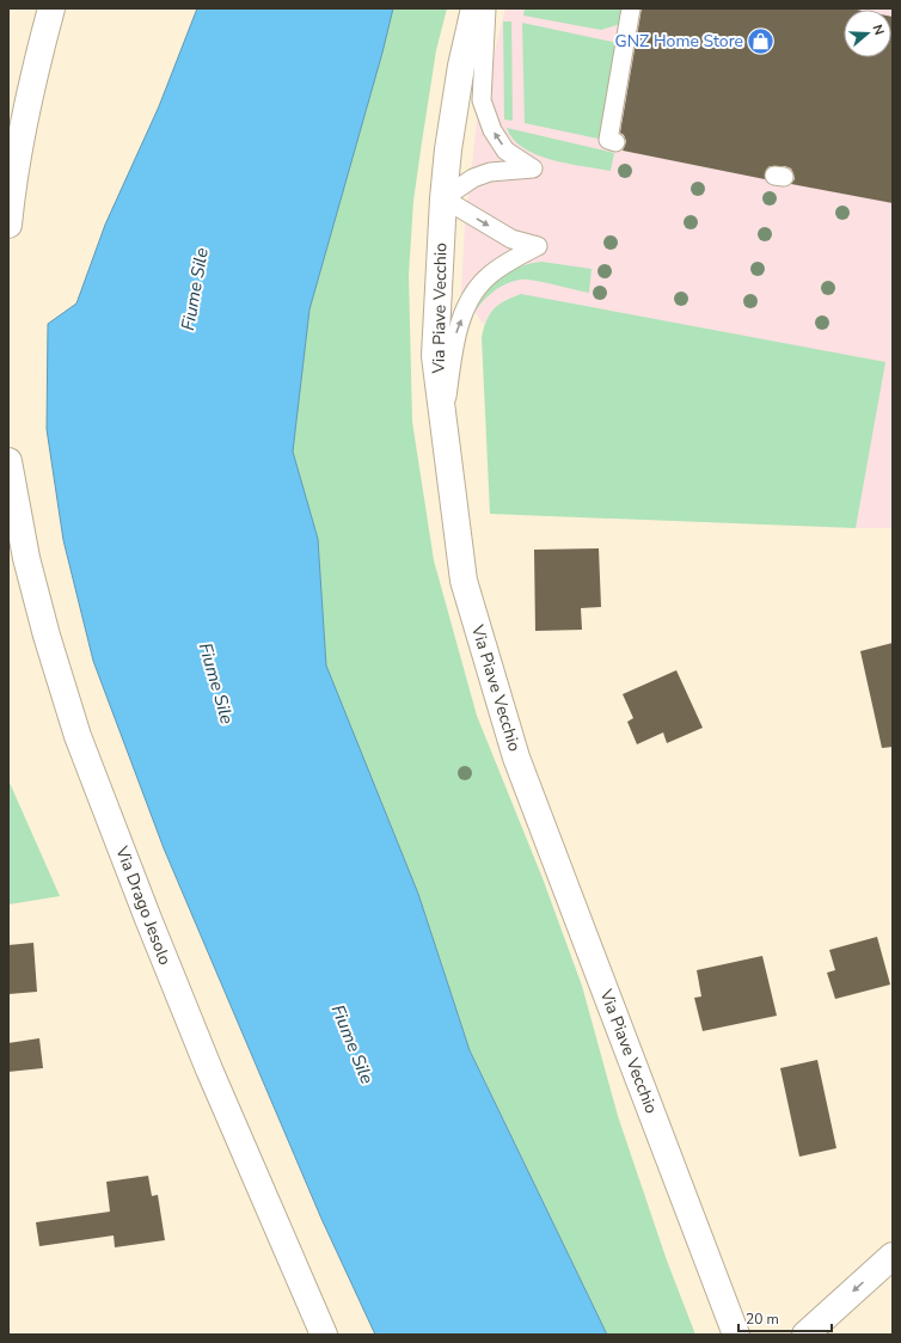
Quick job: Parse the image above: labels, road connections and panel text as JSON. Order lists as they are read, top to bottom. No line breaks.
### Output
{"streets":{"street":["Via Piave Vecchio","Via Drago Jesolo"]},"water":["Fiume Sile"],"places":{"shop":["GNZ Home Store"]},"scale_bar":"20 m","north":"right"}
